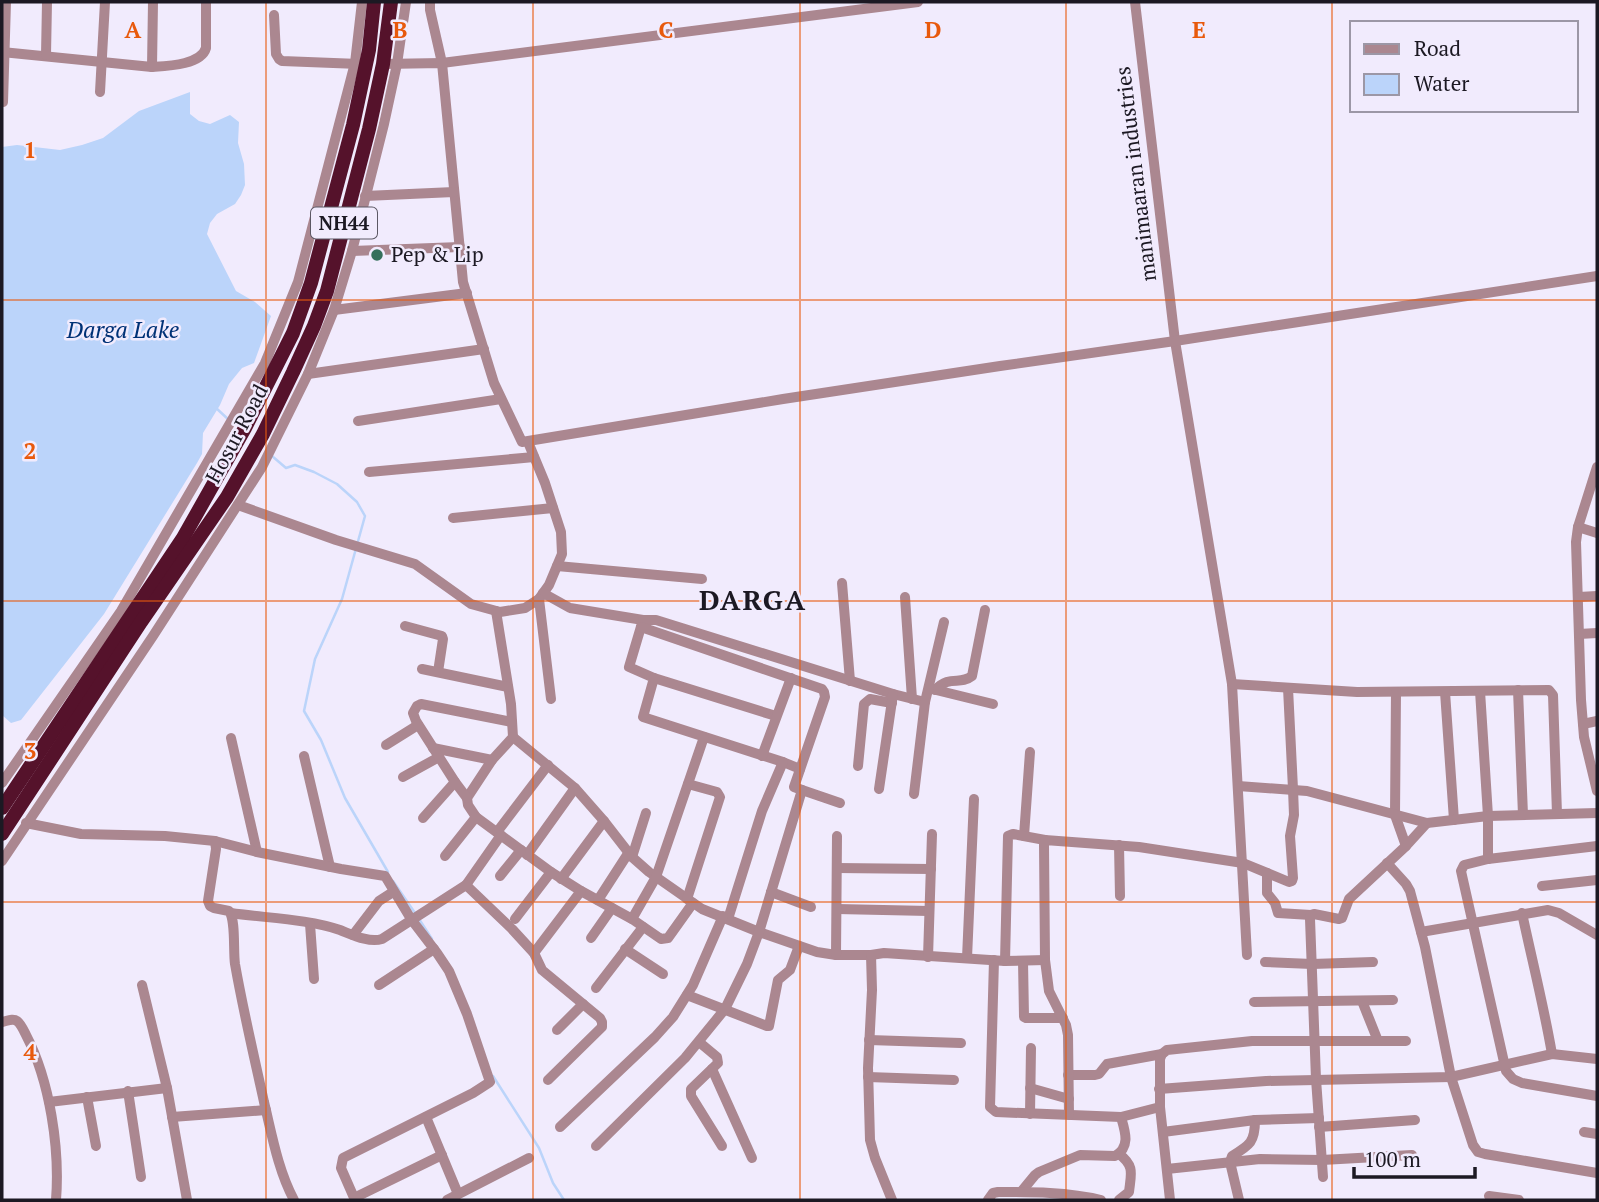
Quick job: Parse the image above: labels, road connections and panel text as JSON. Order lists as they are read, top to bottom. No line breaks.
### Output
{"streets":{"highway":["NH44","Hosur Road"],"street":["manimaaran industries"]},"districts":["DARGA"],"water":["Darga Lake"],"places":["Pep & Lip"],"legend":["Road","Water"],"scale_bar":"100 m","grid":{"columns":["A","B","C","D","E"],"rows":["1","2","3","4"]}}
